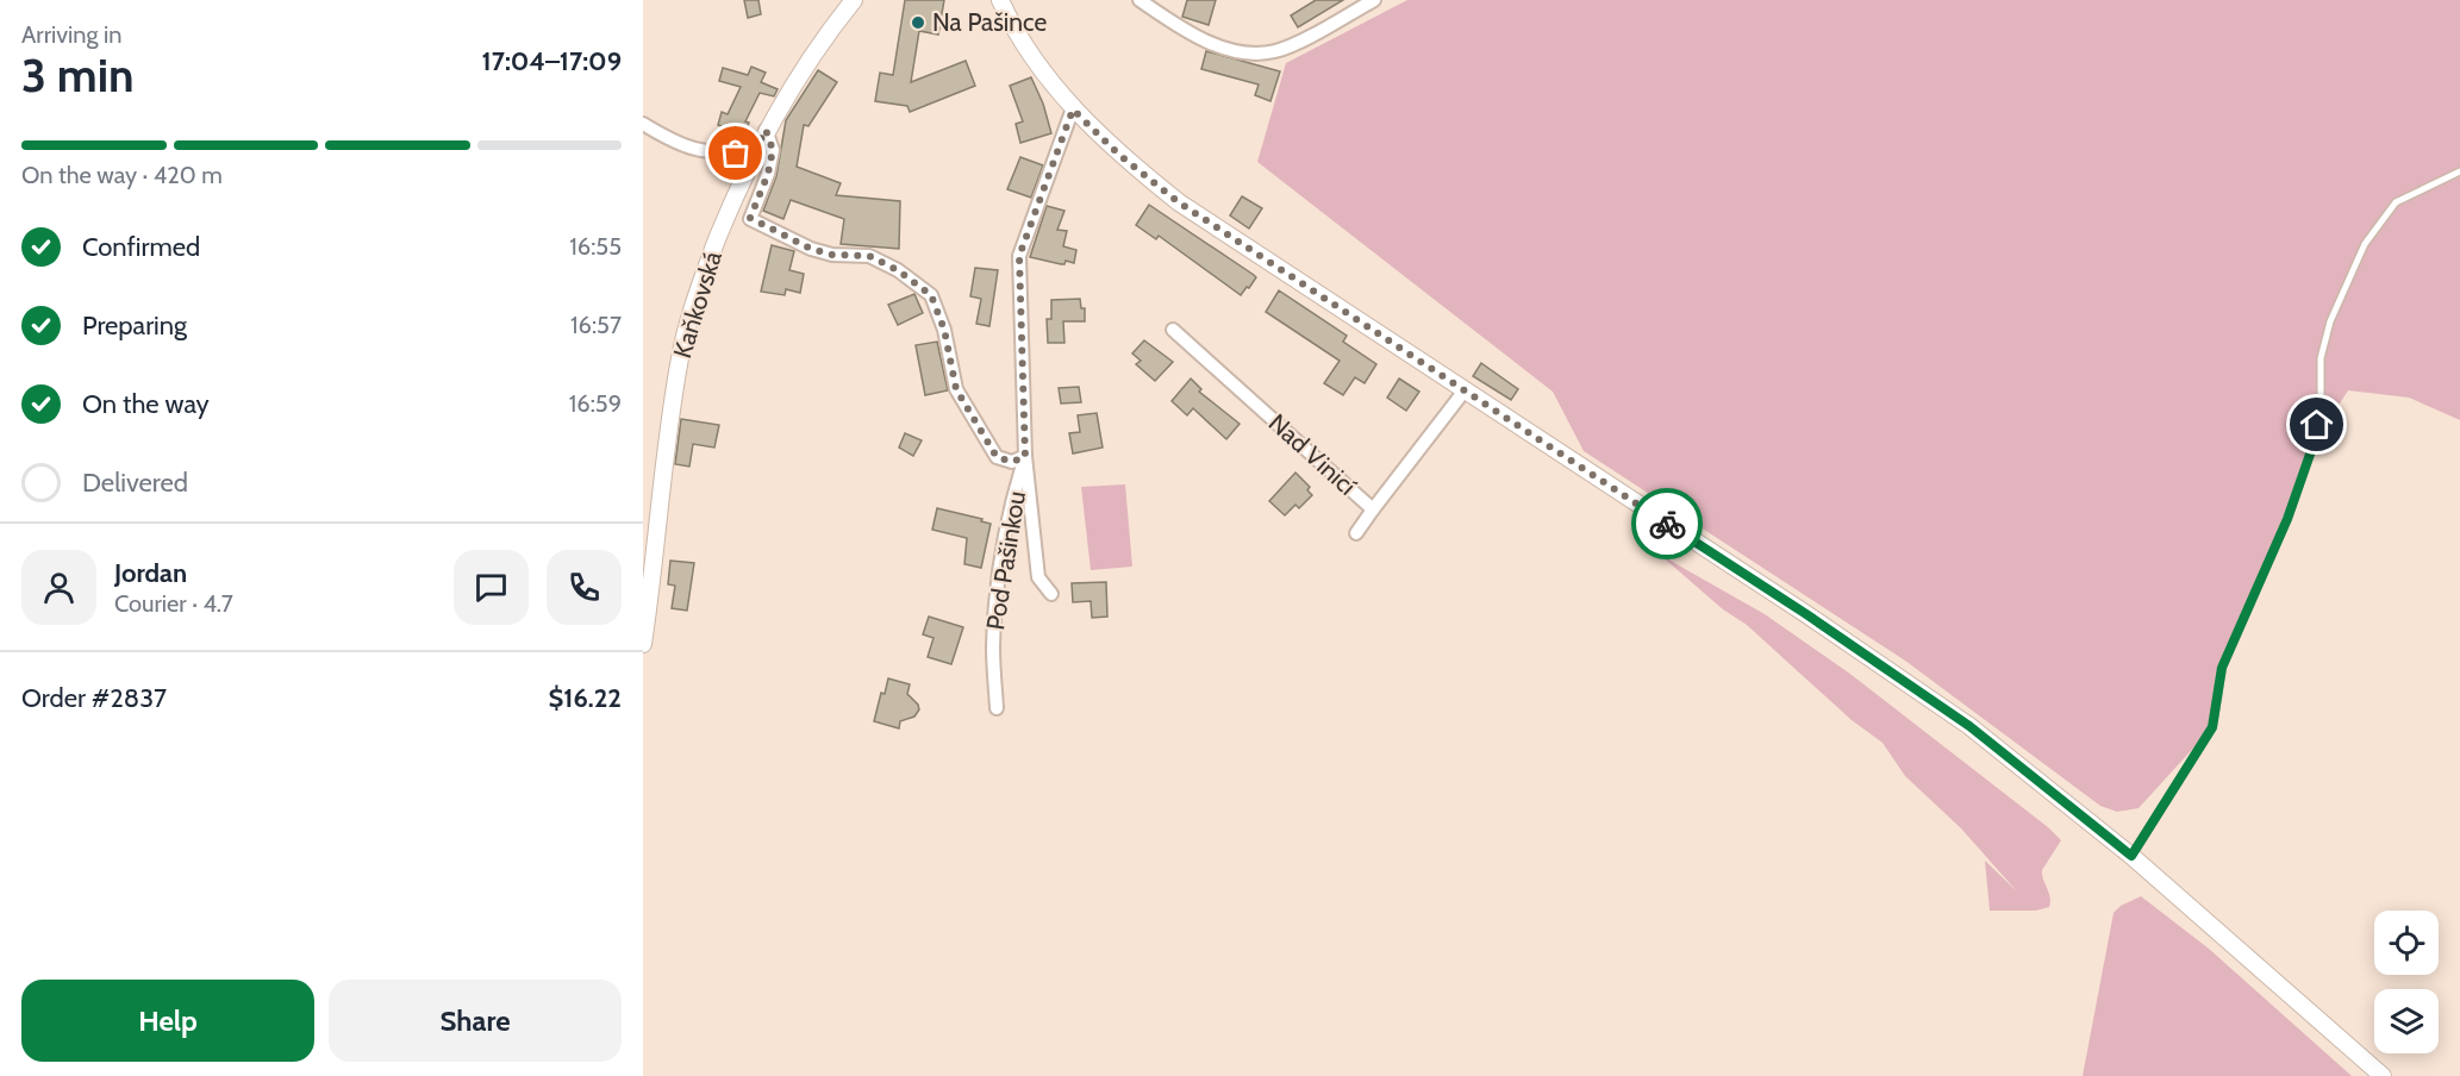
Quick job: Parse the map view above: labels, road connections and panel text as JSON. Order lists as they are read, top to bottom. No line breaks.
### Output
{"streets":{"street":["Kaňkovská","Nad Vinicí","Pod Pašinkou"]},"crossings":[["Kaňkovská","Pod Pašinkou"]],"places":["Na Pašince"],"page":{"heading":["3 min","Arriving in","17:04–17:09"],"panel":["Jordan","Courier · 4.7","Order #2837","$16.22"],"bar":"On the way · 420 m","list":[["Confirmed","16:55"],["Preparing","16:57"],["On the way","16:59"],"Delivered"],"buttons":["Help","Share"]}}
